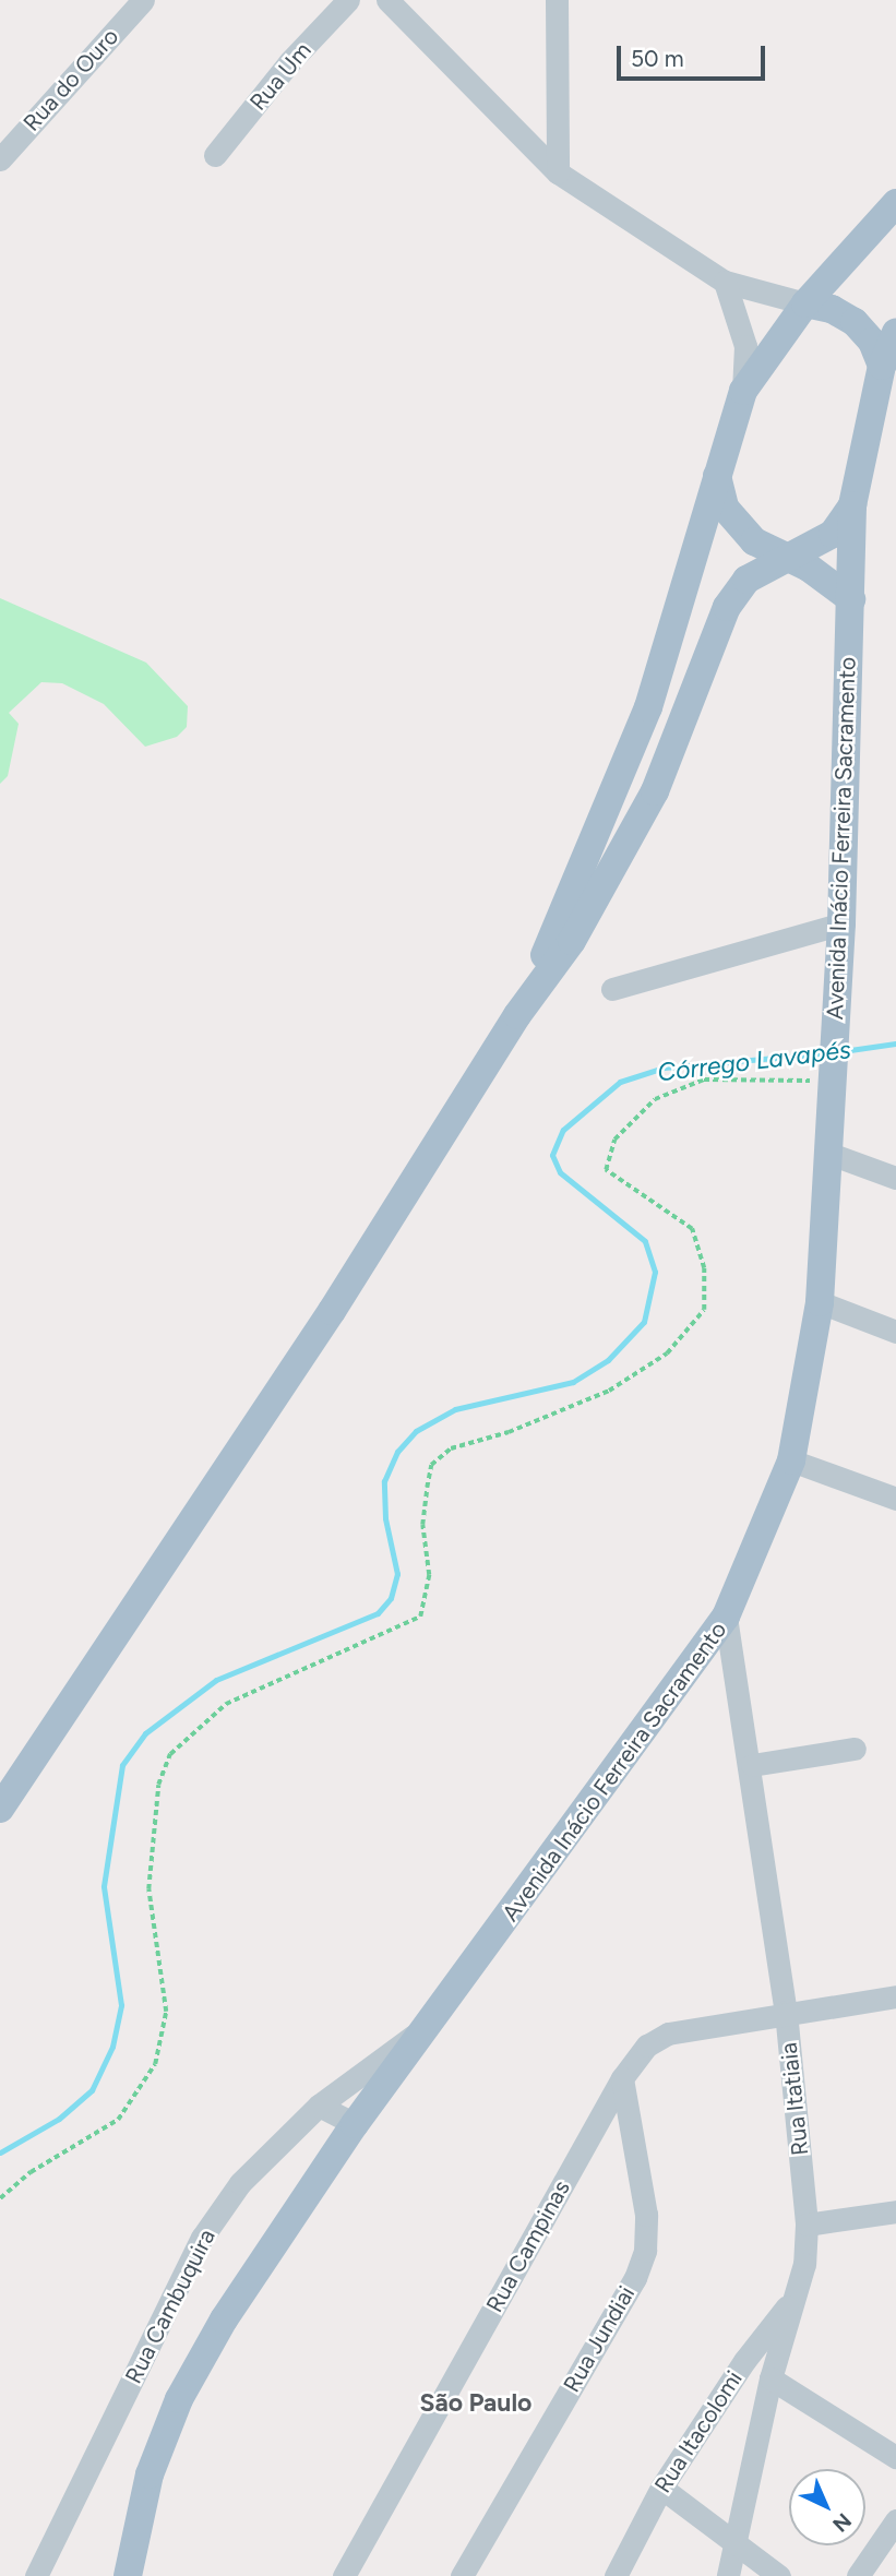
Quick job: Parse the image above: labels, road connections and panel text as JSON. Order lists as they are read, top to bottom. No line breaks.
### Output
{"streets":{"main road":["Avenida Inácio Ferreira Sacramento"],"street":["Rua Um","Rua do Ouro","Rua Itatiaia","Rua Campinas","Rua Cambuquira","Rua Jundiai","Rua Itacolomi"]},"crossings":[["Avenida Inácio Ferreira Sacramento","Rua Itatiaia"],["Avenida Inácio Ferreira Sacramento","Rua Cambuquira"],["Rua Itatiaia","Rua Campinas"],["Rua Itatiaia","Rua Itacolomi"],["Rua Campinas","Rua Jundiai"]],"districts":["São Paulo"],"water":["Córrego Lavapés"],"scale_bar":"50 m","north":"bottom right"}
